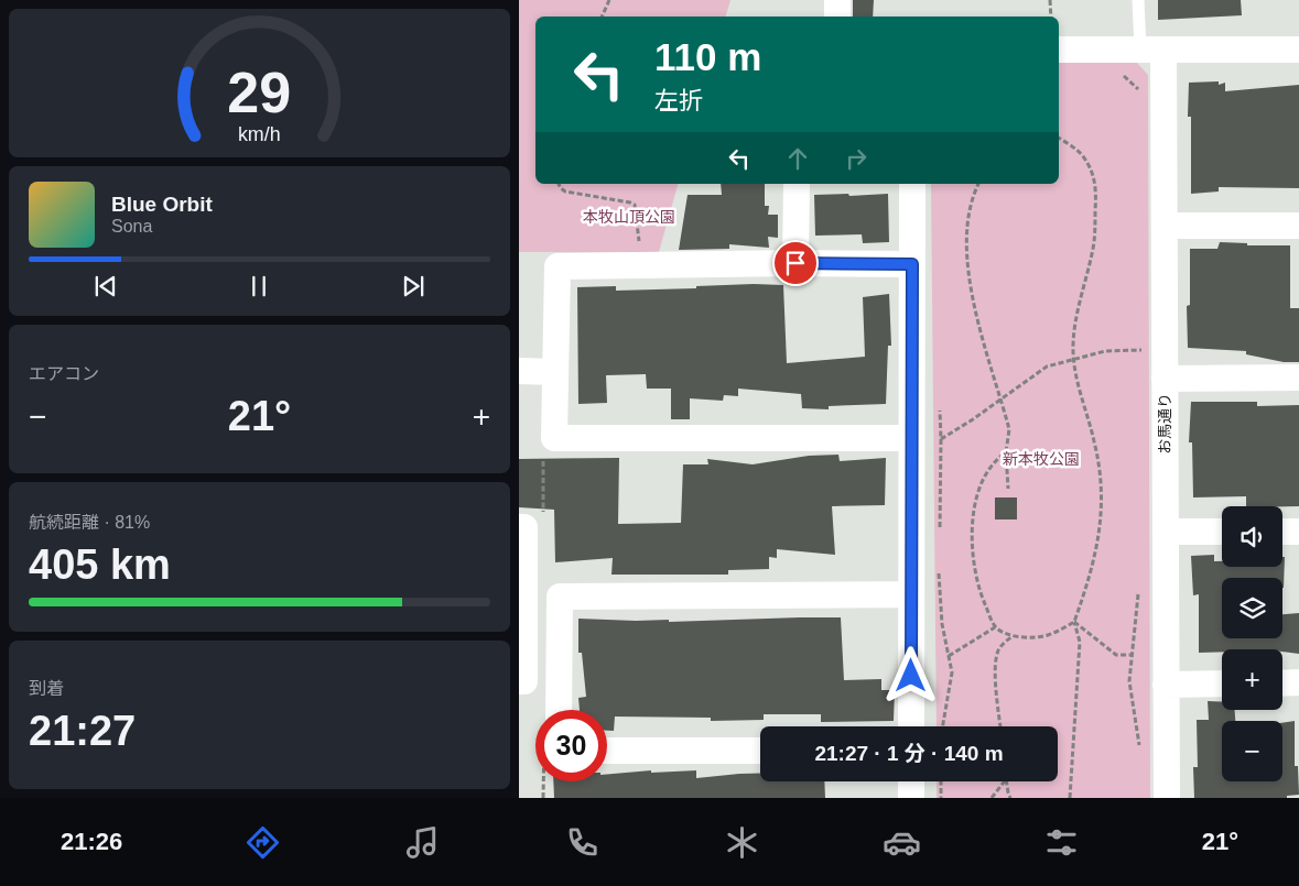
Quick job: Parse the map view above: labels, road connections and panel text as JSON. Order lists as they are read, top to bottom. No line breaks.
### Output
{"streets":{"street":["お馬通り"]},"parks":["本牧山頂公園","新本牧公園"],"page":{"turn":["110 m","左折"],"song":["Blue Orbit","Sona"],"tile":["エアコン",["航続距離 · 81%","405 km"],["到着","21:27"]],"heat":["−","21°","+"],"map_buttons":["+","−"],"limit":"30","trip":"21:27 · 1 分 · 140 m","tabs":["21:26","21°"],"gauge":["29","km/h"]}}
